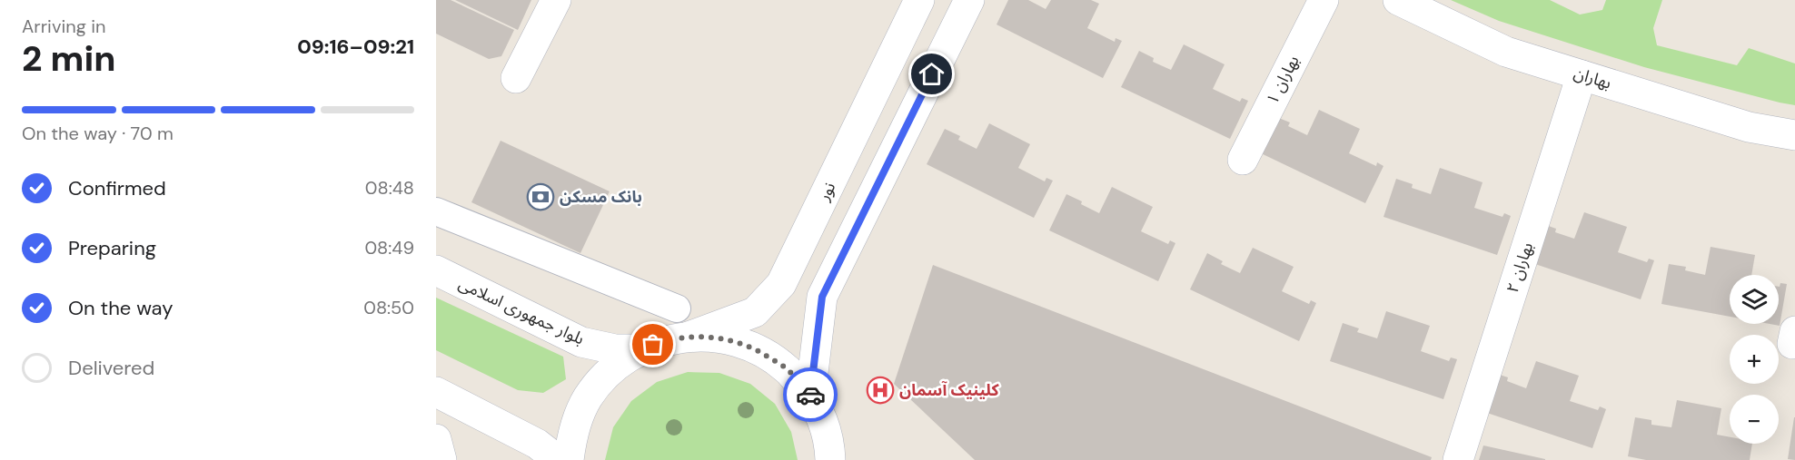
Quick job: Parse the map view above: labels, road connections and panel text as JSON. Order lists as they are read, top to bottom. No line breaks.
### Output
{"streets":{"street":["بهاران","بهاران ۱","نور","بهاران ۲","بلوار جمهوری اسلامی"]},"crossings":[["بهاران","بهاران ۲"]],"places":{"bank":["بانک مسکن"],"hospital":["کلینیک آسمان"]},"page":{"heading":["2 min","Arriving in","09:16–09:21"],"bar":"On the way · 70 m","list":[["Confirmed","08:48"],["Preparing","08:49"],["On the way","08:50"],"Delivered"],"map_buttons":["+","−"]}}
